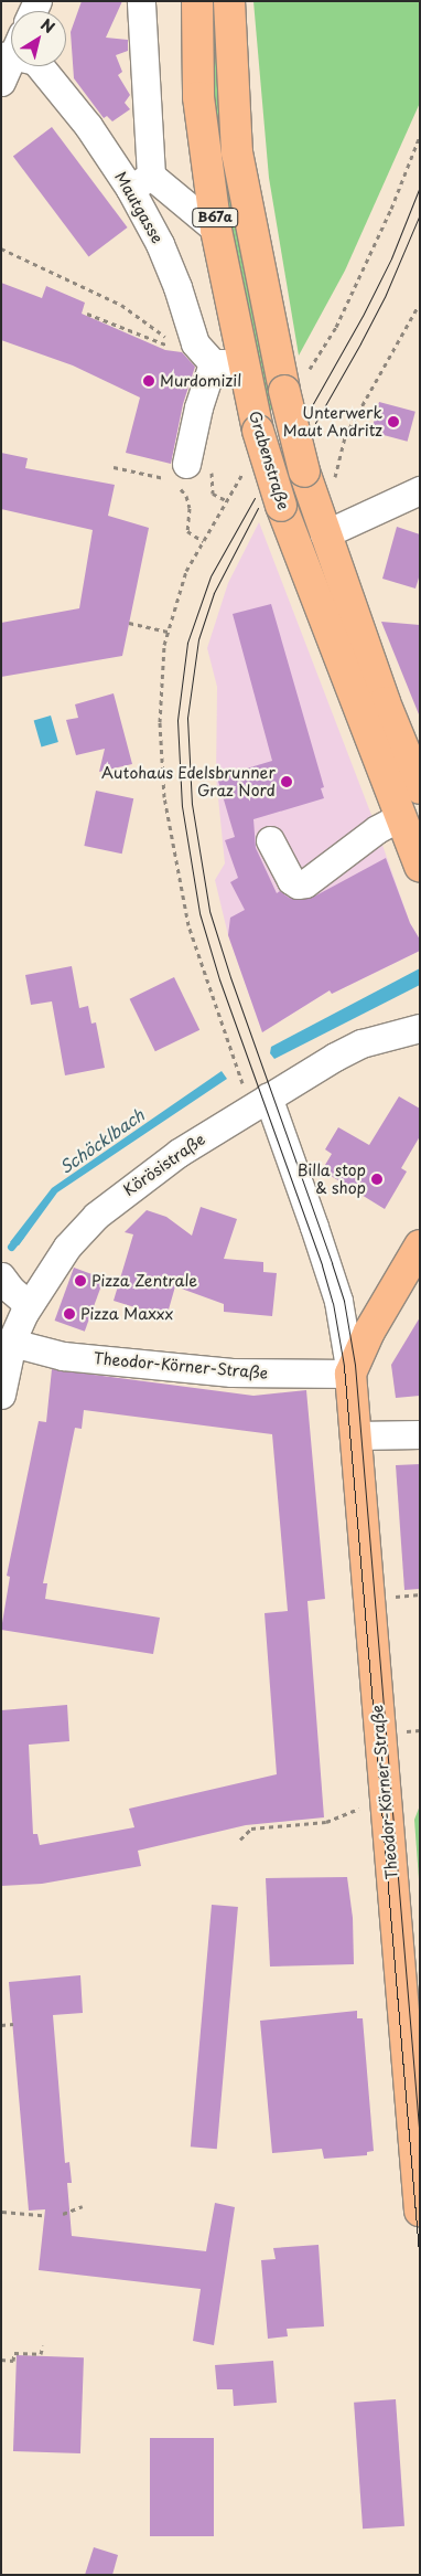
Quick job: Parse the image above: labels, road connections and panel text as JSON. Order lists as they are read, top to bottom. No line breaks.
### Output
{"streets":{"main road":["B67a","Grabenstraße","Theodor-Körner-Straße"],"street":["Mautgasse","Körösistraße"]},"crossings":[["Körösistraße","Theodor-Körner-Straße"]],"water":["Schöcklbach"],"places":["Murdomizil","Unterwerk Maut Andritz","Autohaus Edelsbrunner Graz Nord","Billa stop & shop","Pizza Zentrale","Pizza Maxxx"],"north":"top right"}
